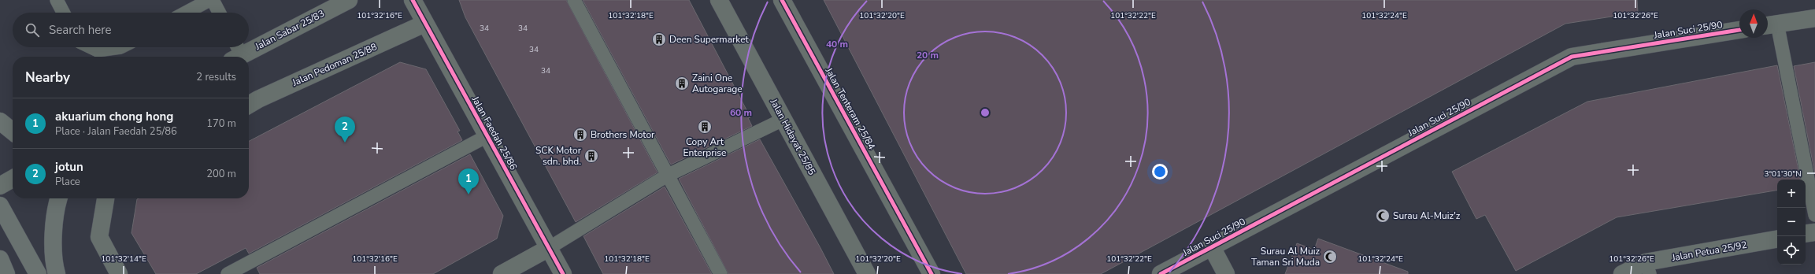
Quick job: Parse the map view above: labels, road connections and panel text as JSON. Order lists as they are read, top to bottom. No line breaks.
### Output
{"streets":{"street":["Jalan Sabar 25/83","Jalan Suci 25/90","Jalan Pedoman 25/88","Jalan Tenteram 25/84","Jalan Faedah 25/86","Jalan Hidayat 25/85","Jalan Petua 25/92"]},"crossings":[["Jalan Pedoman 25/88","Jalan Faedah 25/86"]],"places":{"building":["Deen Supermarket","Zaini One Autogarage","Copy Art Enterprise","Brothers Motor","SCK Motor sdn. bhd."],"mosque":["Surau Al-Muiz'z","Surau Al Muiz Taman Sri Muda"]},"house_numbers":["34","34","34","34"],"north":"top","page":{"search":"Search here","heading":["Nearby","2 results"],"list":[{"mark":"1","name":"akuarium chong hong","note":"Place · Jalan Faedah 25/86","value":"170 m"},{"mark":"2","name":"jotun","note":"Place","value":"200 m"}],"pins":["2","1"],"map_buttons":["+","−"]},"coordinates":["101°32'16\"E","101°32'18\"E","101°32'20\"E","101°32'22\"E","101°32'24\"E","101°32'26\"E","3°01'30\"N","101°32'14\"E"],"rings":["40 m","20 m","60 m"]}
